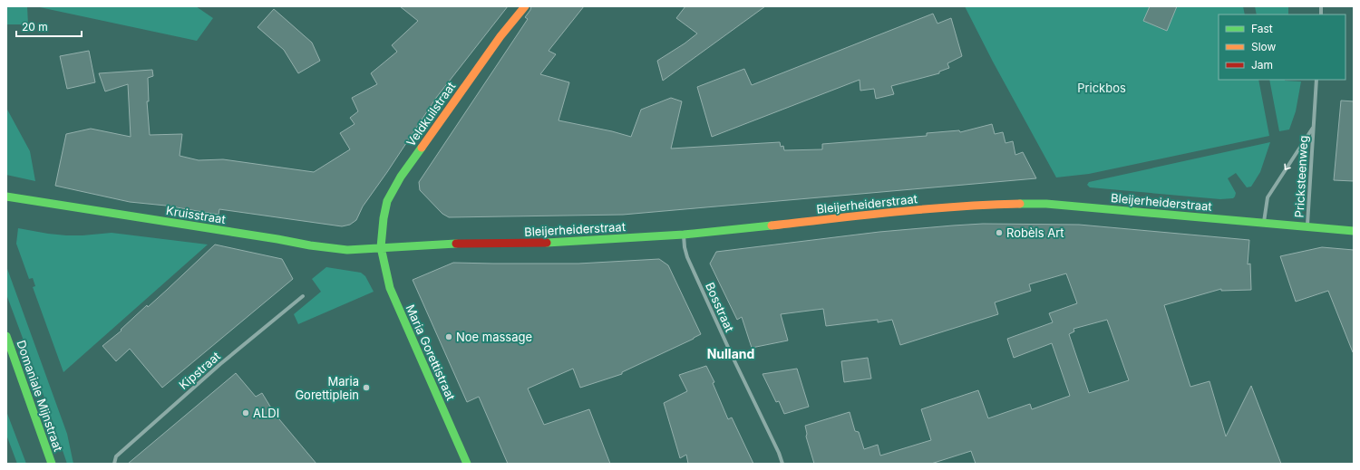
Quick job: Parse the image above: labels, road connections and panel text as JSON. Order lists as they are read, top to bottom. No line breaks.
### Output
{"streets":{"street":["Veldkuilstraat","Pricksteenweg","Bleijerheiderstraat","Kruisstraat","Bosstraat","Maria Gorettistraat","Kipstraat","Domaniale Mijnstraat"]},"crossings":[["Veldkuilstraat","Bleijerheiderstraat"],["Veldkuilstraat","Kruisstraat"],["Veldkuilstraat","Maria Gorettistraat"],["Pricksteenweg","Bleijerheiderstraat"],["Bleijerheiderstraat","Kruisstraat"],["Bleijerheiderstraat","Bosstraat"],["Bleijerheiderstraat","Maria Gorettistraat"],["Kruisstraat","Maria Gorettistraat"]],"districts":["Nulland"],"parks":["Prickbos"],"places":["Robèls Art","Noe massage","Maria Gorettiplein","ALDI"],"legend":["Fast","Slow","Jam"],"scale_bar":"20 m"}
